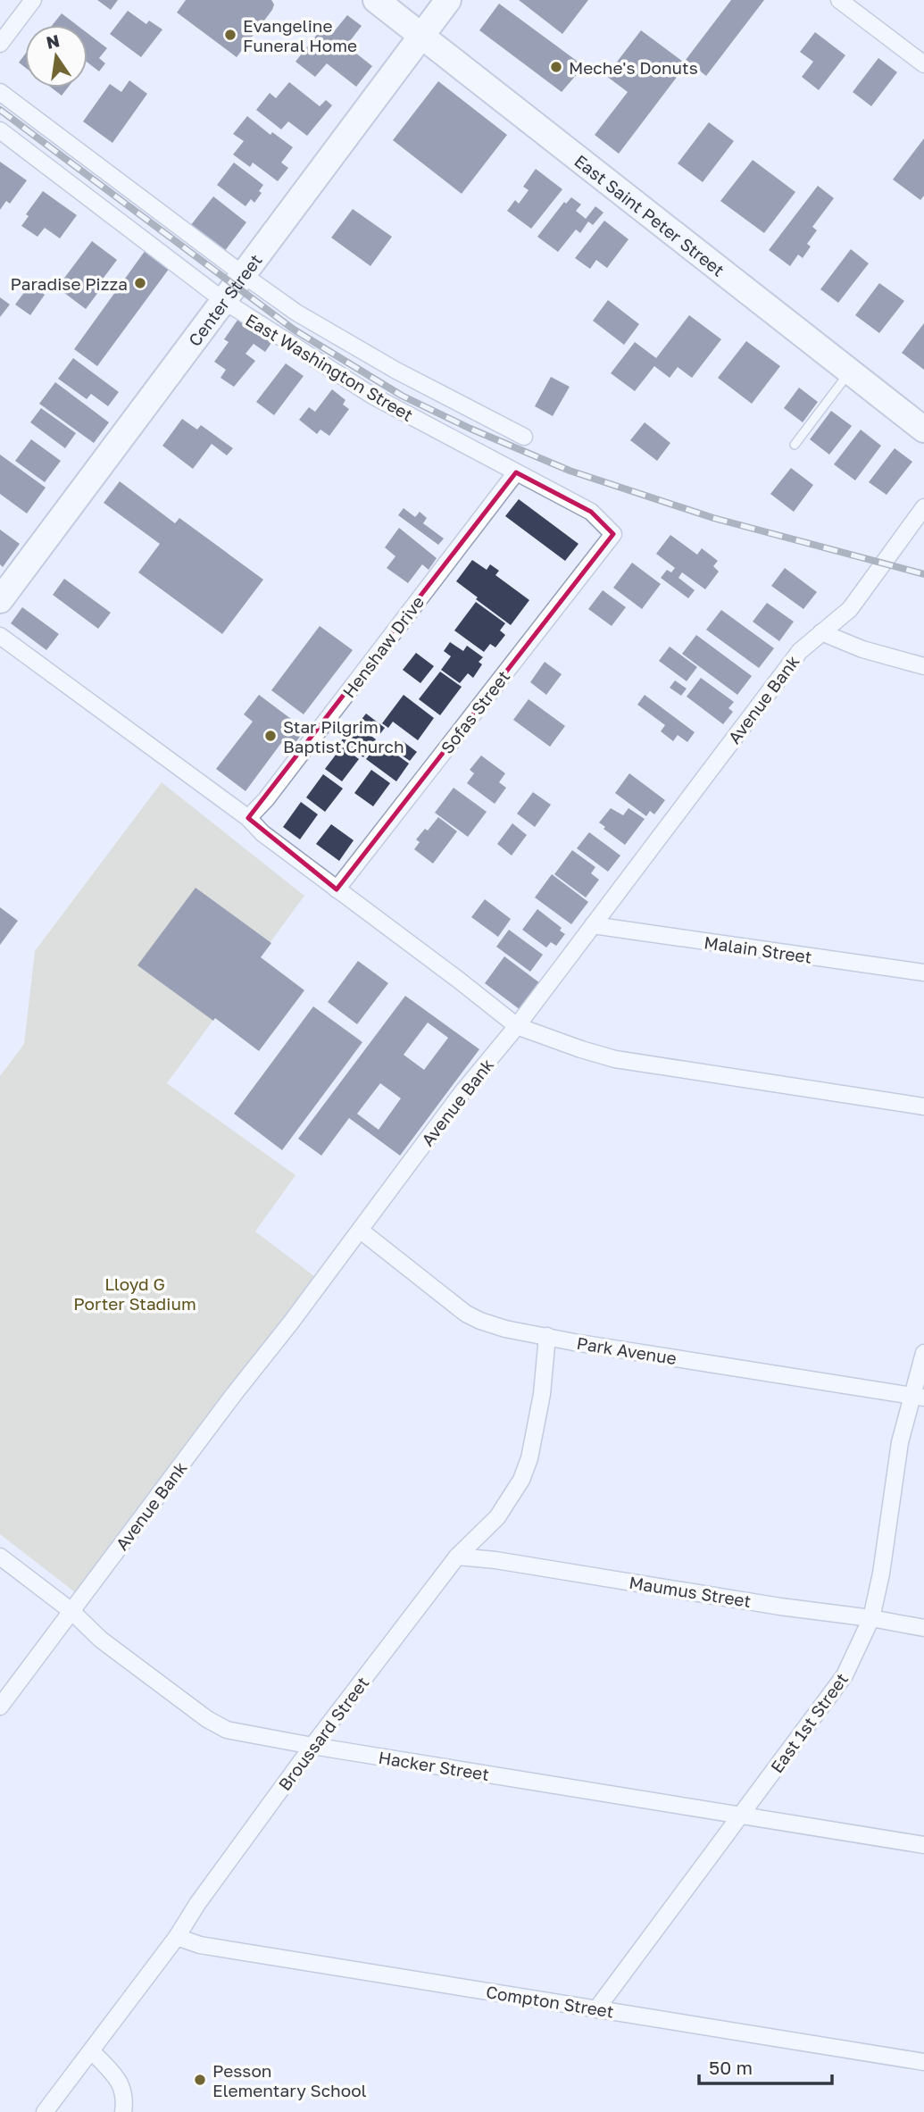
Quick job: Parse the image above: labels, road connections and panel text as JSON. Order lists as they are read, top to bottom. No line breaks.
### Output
{"streets":{"main road":["East Saint Peter Street","Center Street"],"street":["East Washington Street","Henshaw Drive","Avenue Bank","Sofas Street","Malain Street","Park Avenue","Maumus Street","East 1st Street","Broussard Street","Hacker Street","Compton Street"]},"crossings":[["East Saint Peter Street","Center Street"],["Center Street","East Washington Street"],["East Washington Street","Henshaw Drive"],["East Washington Street","Sofas Street"],["Avenue Bank","Malain Street"],["Avenue Bank","Park Avenue"],["Avenue Bank","Hacker Street"],["Park Avenue","East 1st Street"],["Park Avenue","Broussard Street"],["Maumus Street","East 1st Street"],["Maumus Street","Broussard Street"],["East 1st Street","Hacker Street"],["East 1st Street","Compton Street"],["Broussard Street","Hacker Street"],["Broussard Street","Compton Street"]],"parks":["Lloyd G Porter Stadium"],"places":["Evangeline Funeral Home","Meche's Donuts","Paradise Pizza","Star Pilgrim Baptist Church","Pesson Elementary School"],"scale_bar":"50 m","north":"top"}
